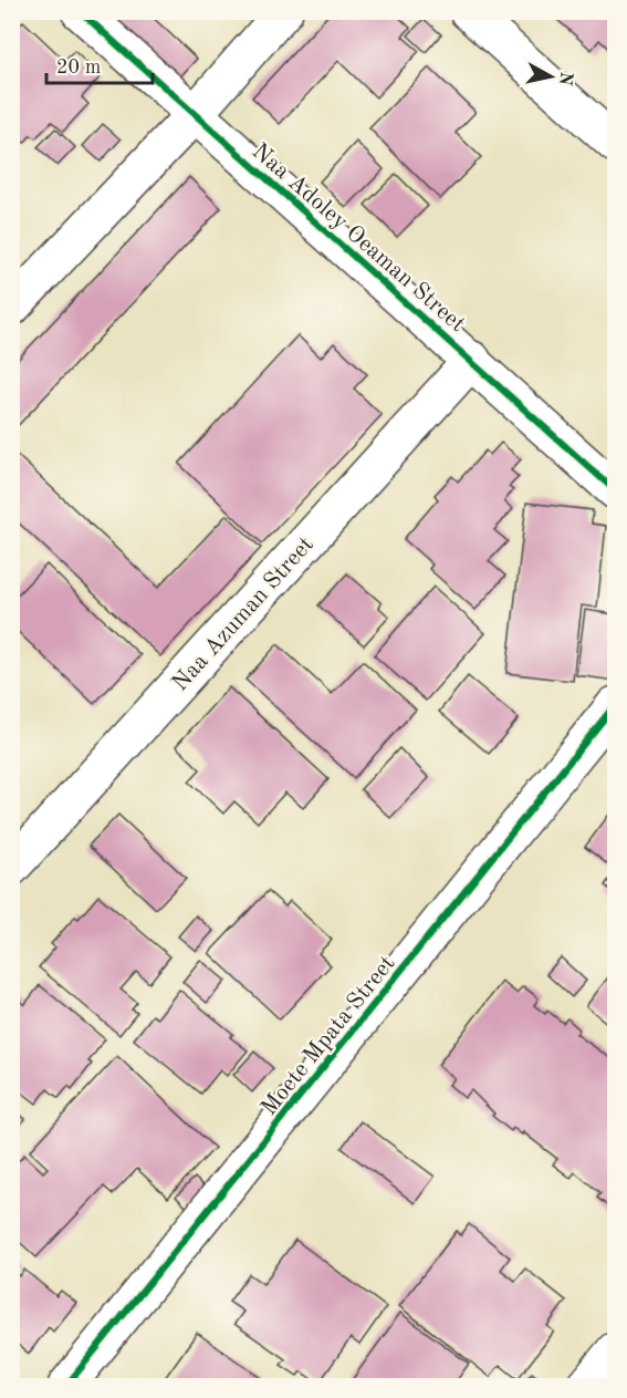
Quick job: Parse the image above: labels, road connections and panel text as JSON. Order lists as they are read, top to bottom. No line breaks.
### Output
{"streets":{"street":["Naa Adoley Oeaman Street","Naa Azuman Street","Moete Mpata Street"]},"crossings":[["Naa Adoley Oeaman Street","Naa Azuman Street"]],"scale_bar":"20 m","north":"right"}
